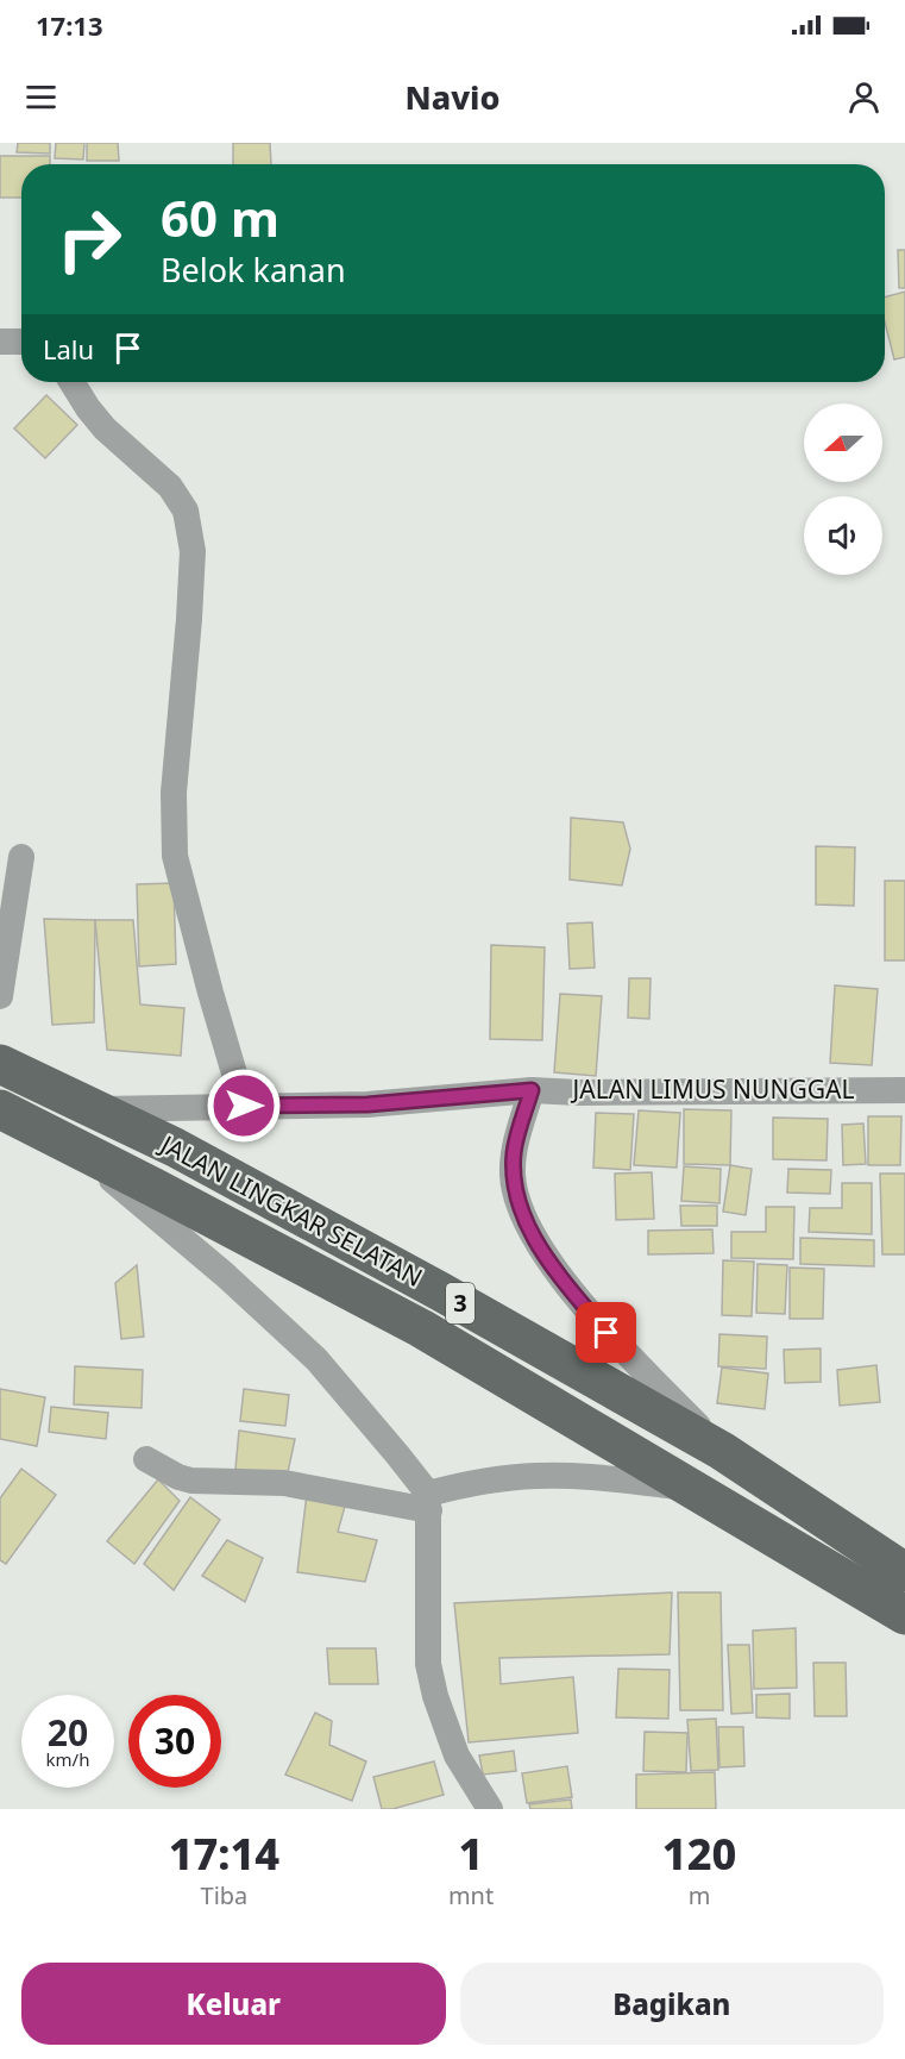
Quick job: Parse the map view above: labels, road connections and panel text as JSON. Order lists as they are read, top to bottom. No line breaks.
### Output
{"streets":{"main road":["JALAN LINGKAR SELATAN","3"],"street":["JALAN LIMUS NUNGGAL"]},"crossings":[["JALAN LIMUS NUNGGAL","JALAN LINGKAR SELATAN"]],"north":"left","page":{"status":"17:13","header":"Navio","turn":["60 m","Belok kanan"],"then":"Lalu","speed":"20 km/h","limit":"30","eta":["17:14","Tiba","1","mnt","120","m"],"buttons":["Keluar","Bagikan"]}}
